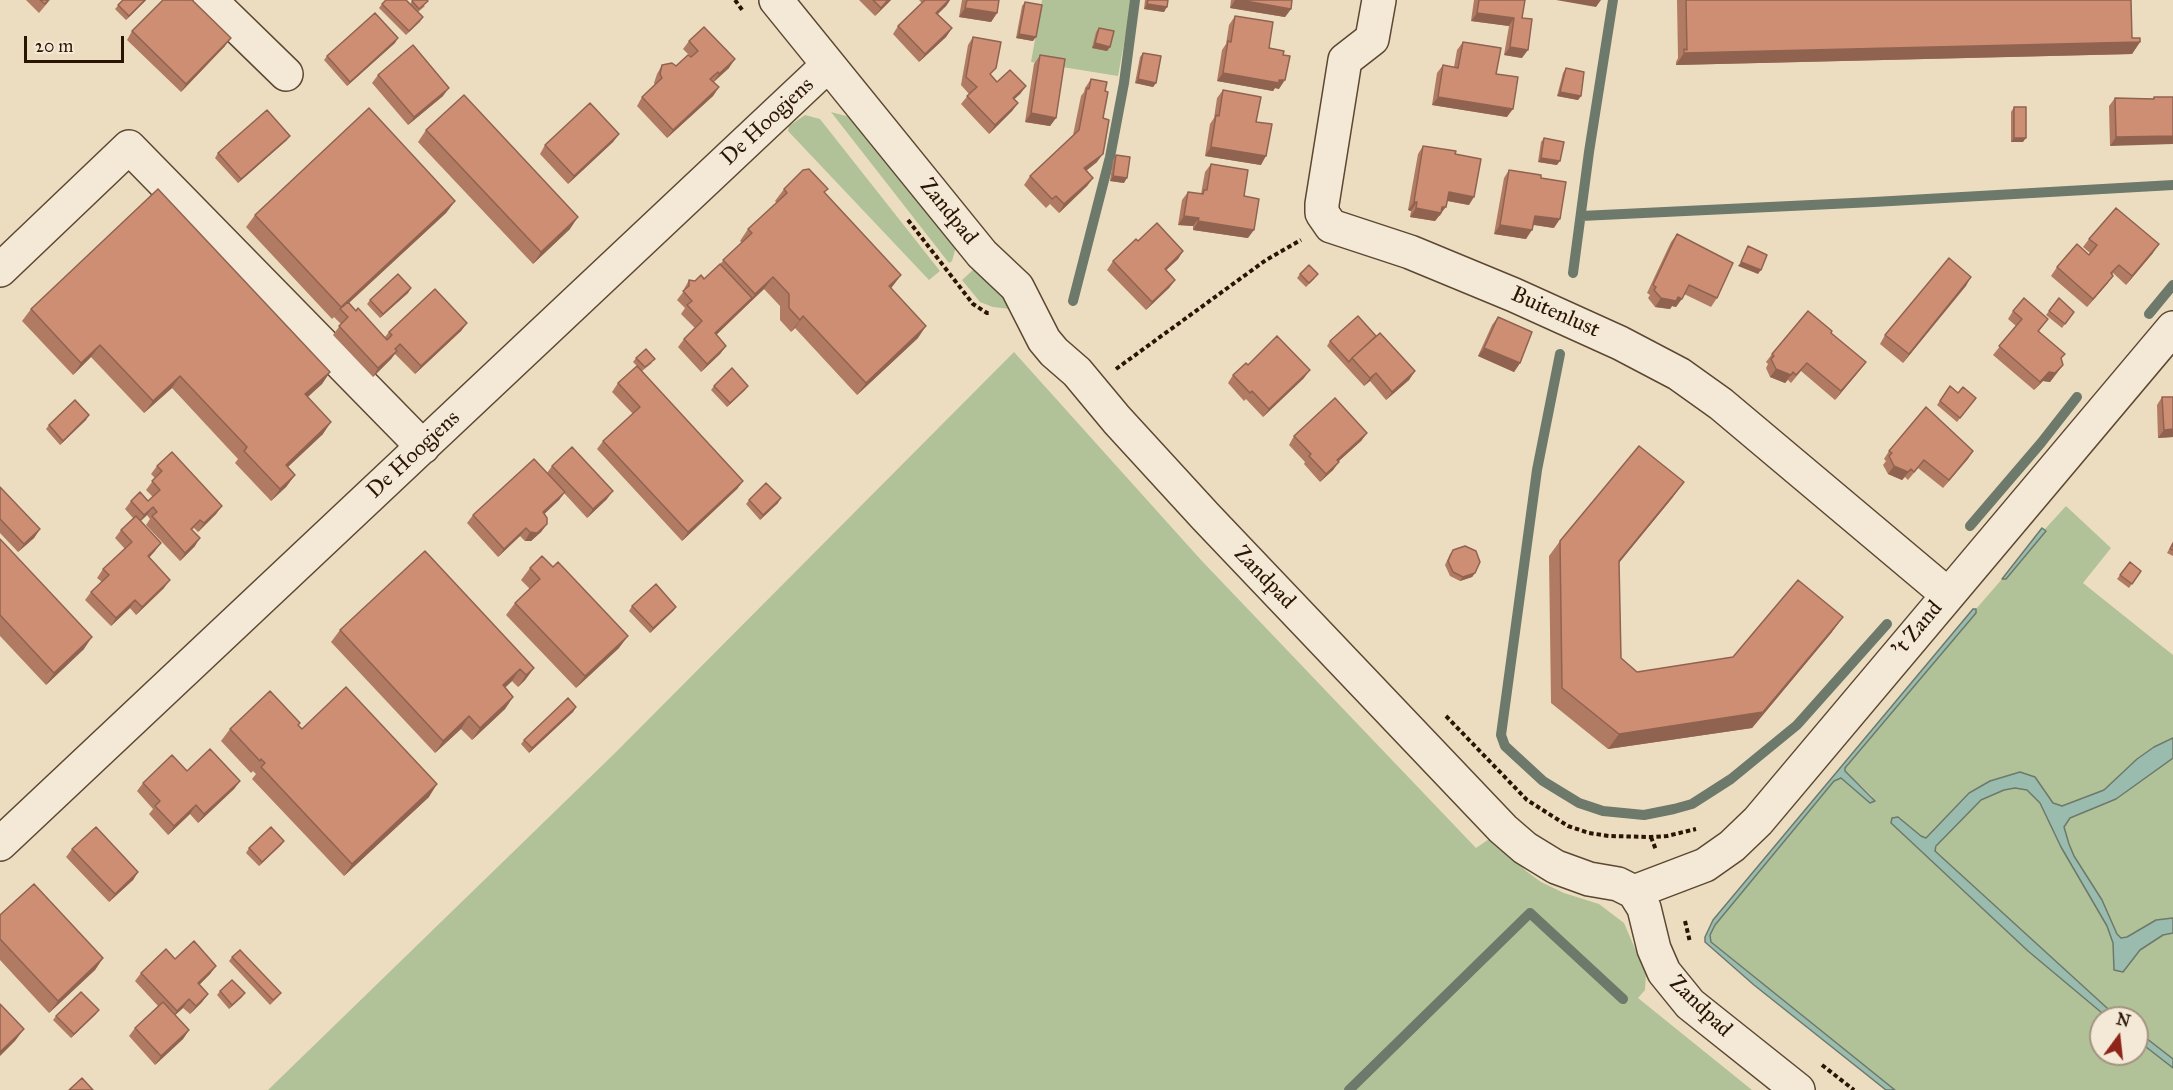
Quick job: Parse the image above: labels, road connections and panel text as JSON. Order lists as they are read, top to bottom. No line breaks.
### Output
{"streets":{"street":["De Hoogjens","Zandpad","Buitenlust","'t Zand"]},"crossings":[["De Hoogjens","Zandpad"],["Zandpad","'t Zand"],["Buitenlust","'t Zand"]],"scale_bar":"20 m","north":"top"}
